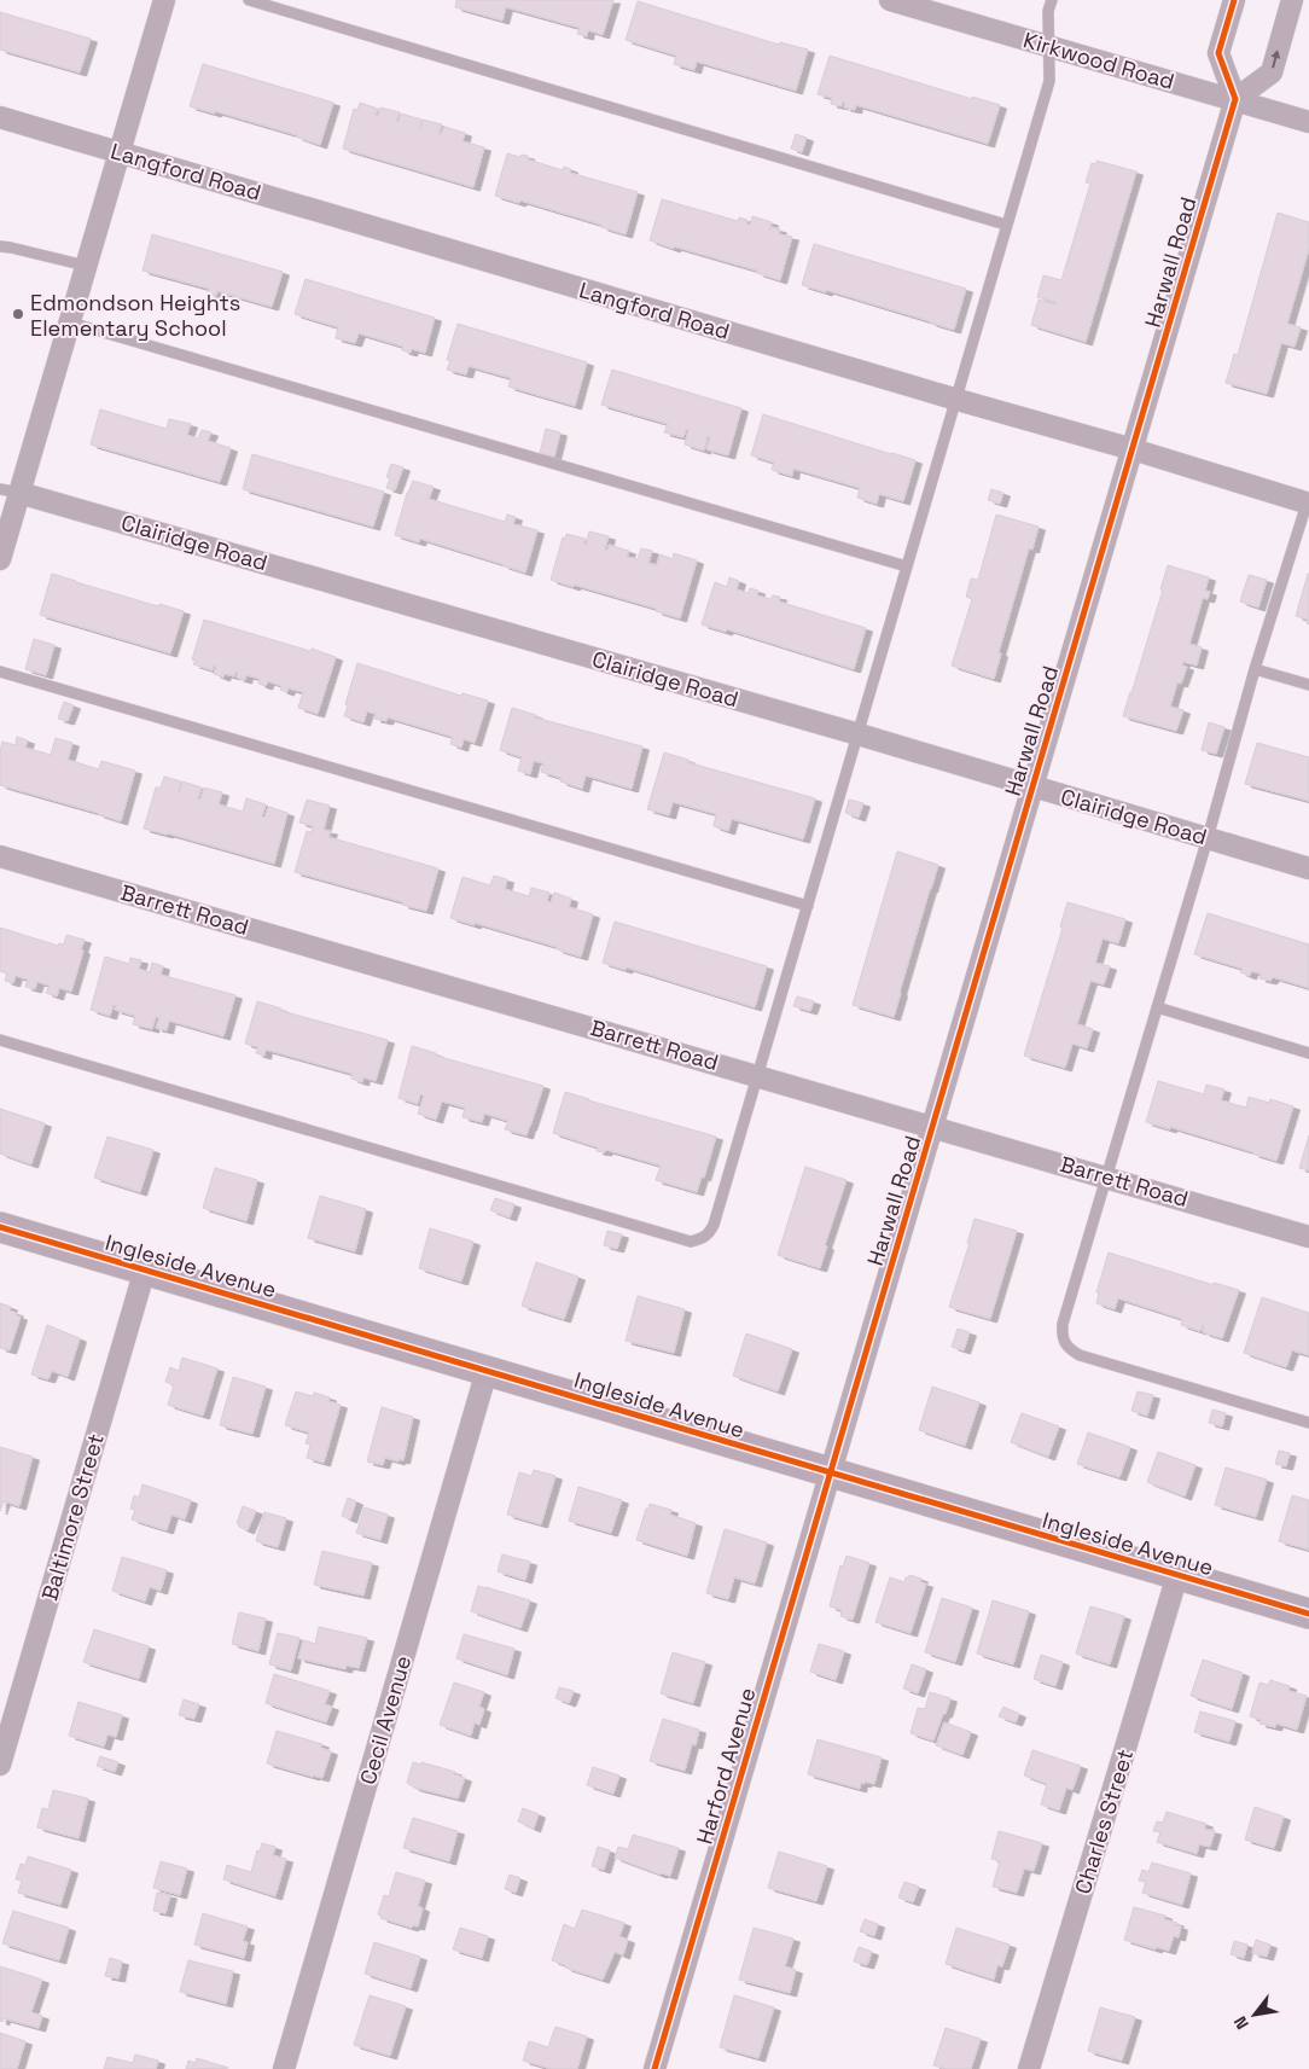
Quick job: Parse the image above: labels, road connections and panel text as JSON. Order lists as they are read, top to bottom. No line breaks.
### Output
{"streets":{"main road":["Ingleside Avenue"],"street":["Kirkwood Road","Langford Road","Harwall Road","Clairidge Road","Barrett Road","Baltimore Street","Cecil Avenue","Harford Avenue","Charles Street"]},"crossings":[["Kirkwood Road","Harwall Road"],["Langford Road","Harwall Road"],["Harwall Road","Clairidge Road"],["Harwall Road","Barrett Road"],["Harwall Road","Ingleside Avenue"],["Harwall Road","Harford Avenue"],["Ingleside Avenue","Baltimore Street"],["Ingleside Avenue","Cecil Avenue"],["Ingleside Avenue","Harford Avenue"],["Ingleside Avenue","Charles Street"]],"places":["Edmondson Heights Elementary School"],"north":"bottom left"}
